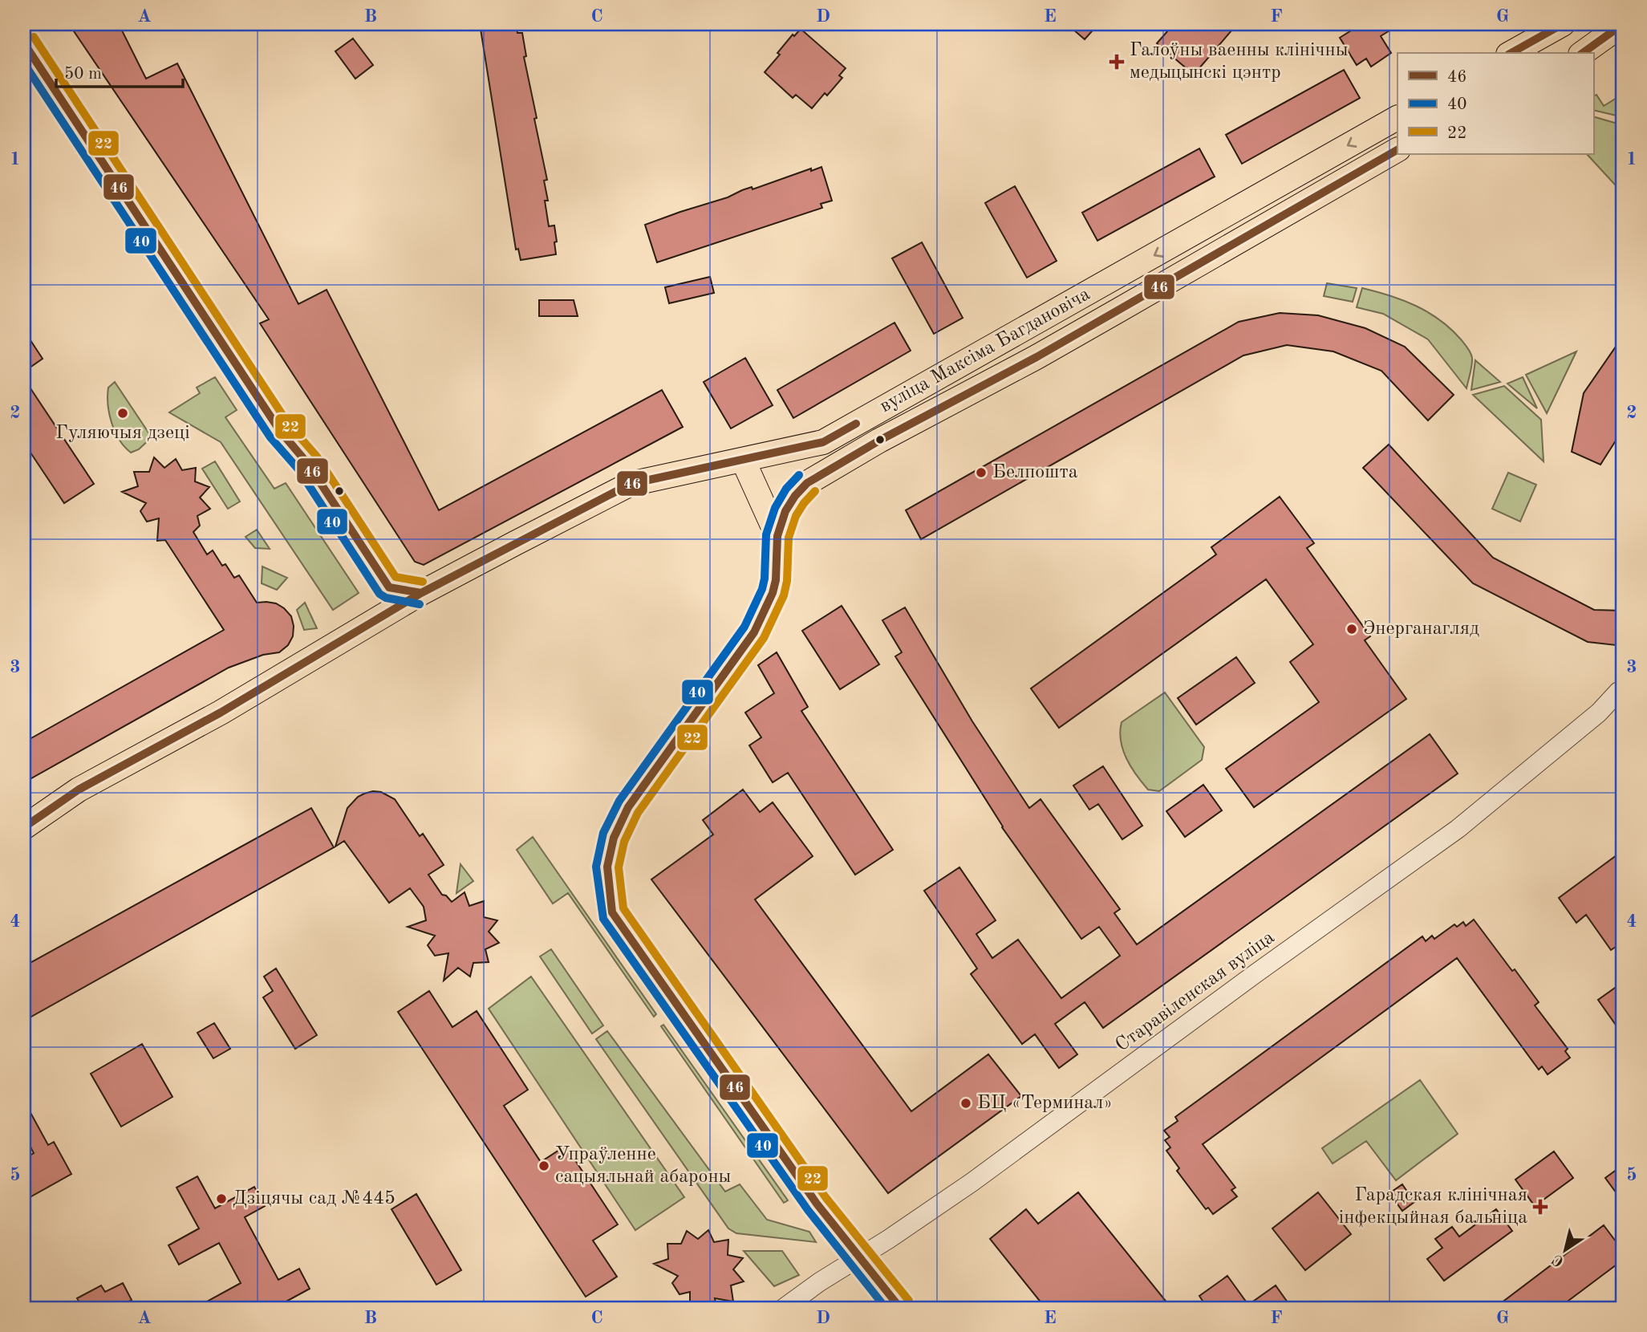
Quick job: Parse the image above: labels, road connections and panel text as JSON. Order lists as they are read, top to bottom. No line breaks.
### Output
{"streets":{"main road":["вуліца Максіма Багдановіча"],"street":["Старавіленская вуліца"]},"places":{"health":["Галоўны ваенны клінічны медыцынскі цэнтр","Гарадская клінічная інфекцыйная бальніца"],"other":["Гуляючыя дзеці","Белпошта","Энерганагляд","БЦ «Терминал»","Упраўленне сацыяльнай абароны","Дзіцячы сад №445"]},"lines":["transit line 46","transit line 22","transit line 40"],"legend":["46","40","22"],"scale_bar":"50 m","north":"bottom left","grid":{"columns":["A","B","C","D","E","F","G"],"rows":["1","2","3","4","5"]}}
